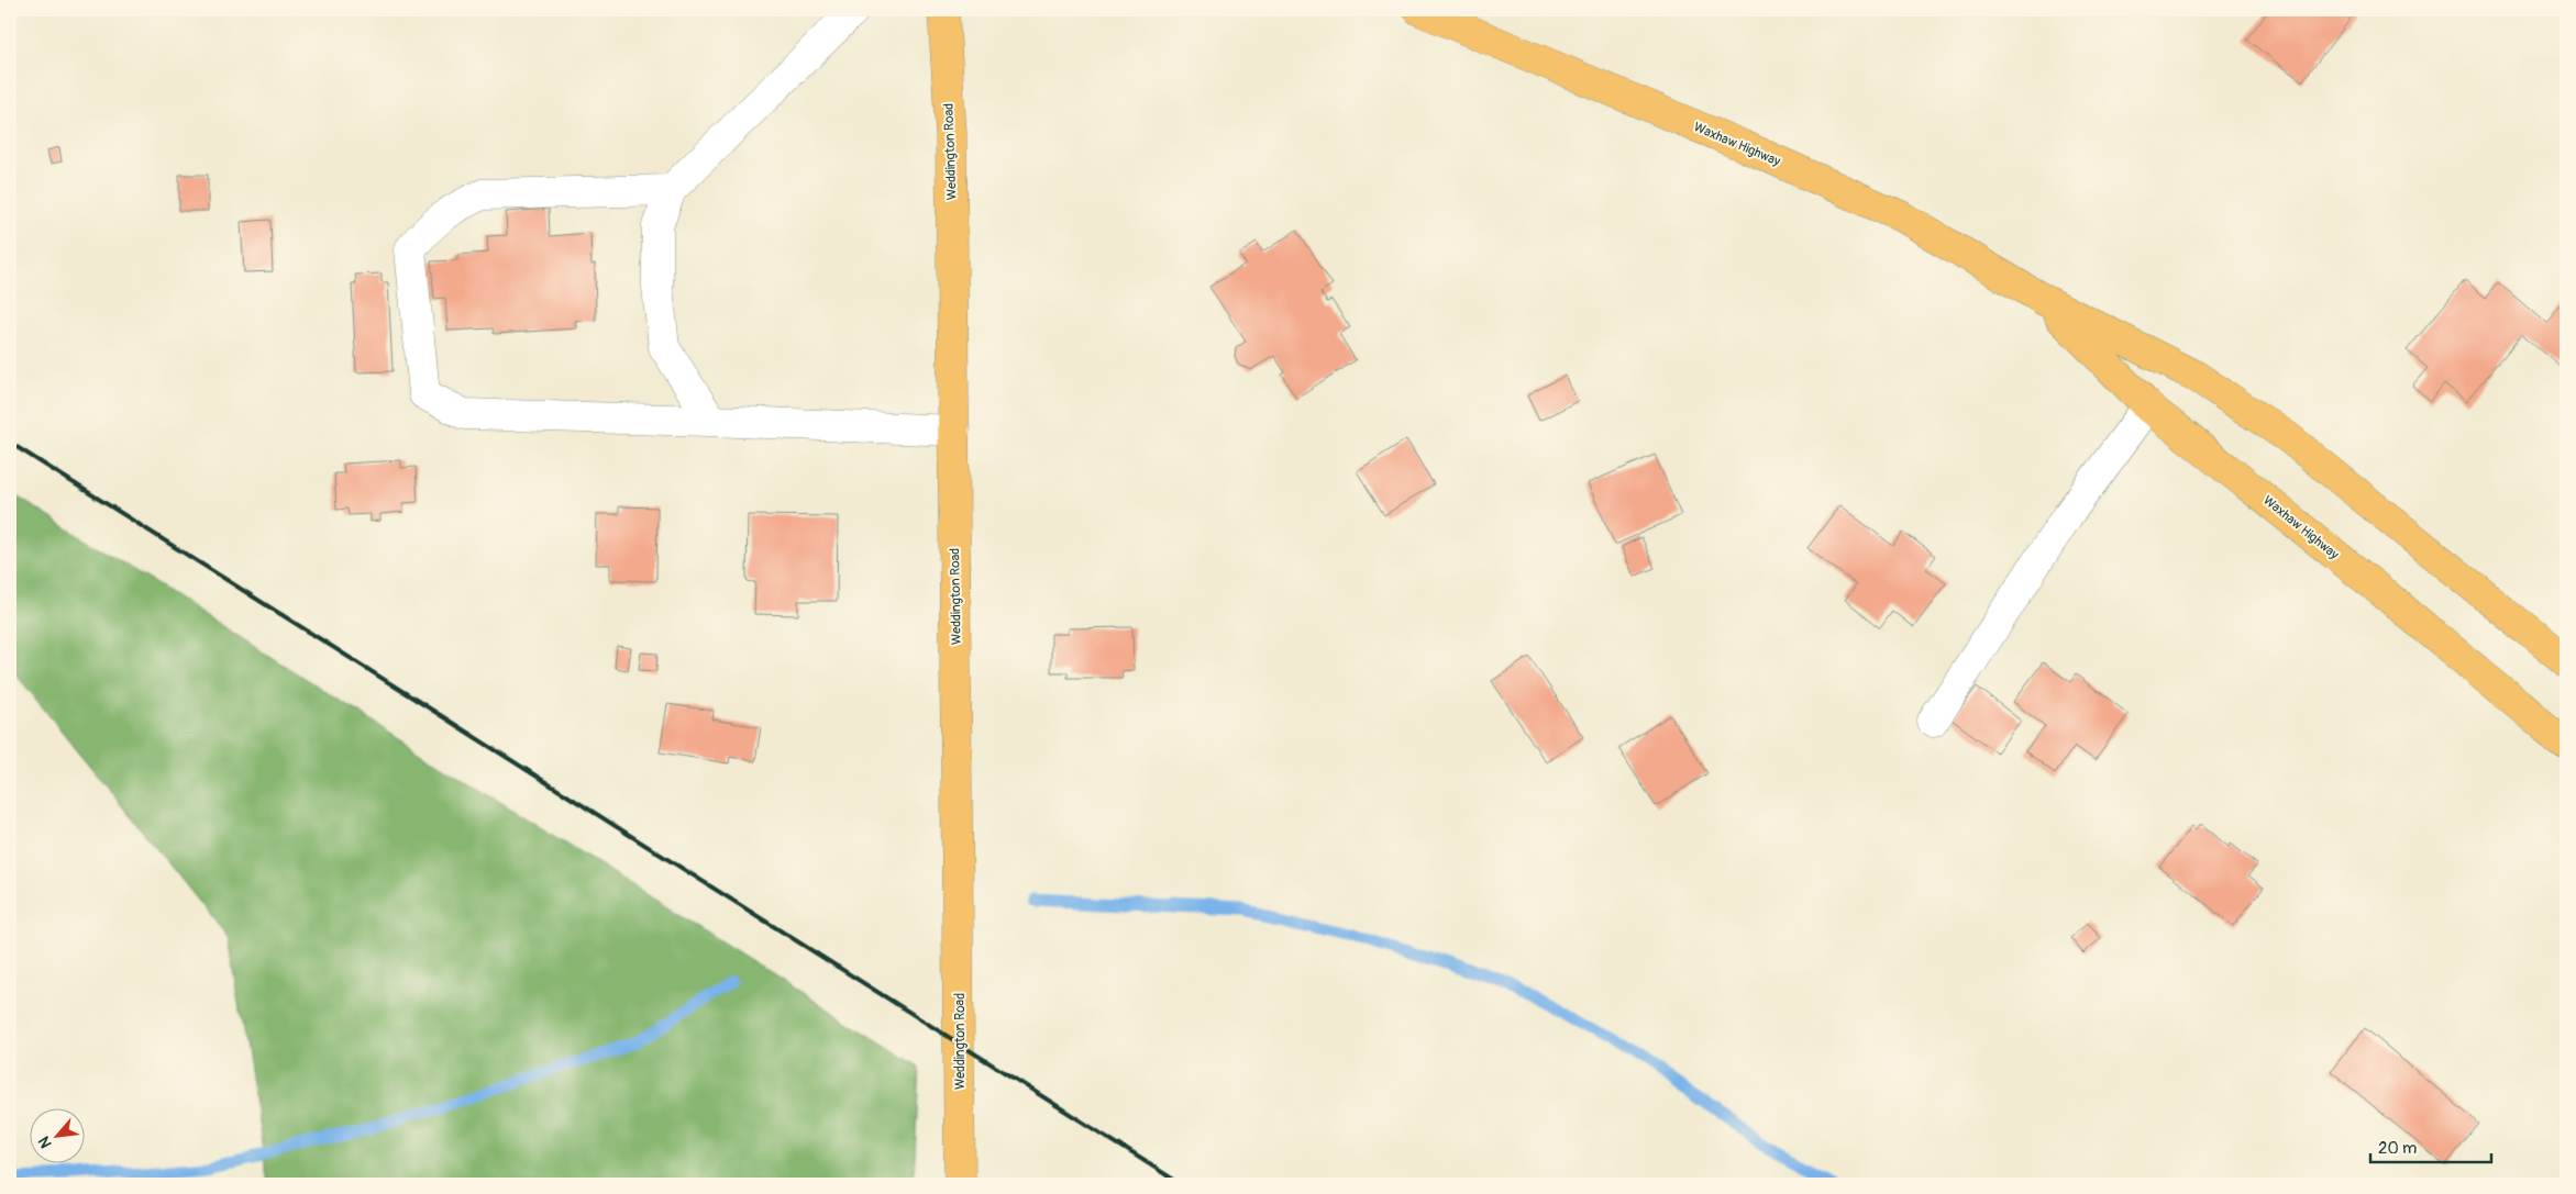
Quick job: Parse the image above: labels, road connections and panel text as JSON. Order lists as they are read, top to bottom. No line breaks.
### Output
{"streets":{"main road":["Waxhaw Highway","Weddington Road"]},"scale_bar":"20 m","north":"bottom left"}
